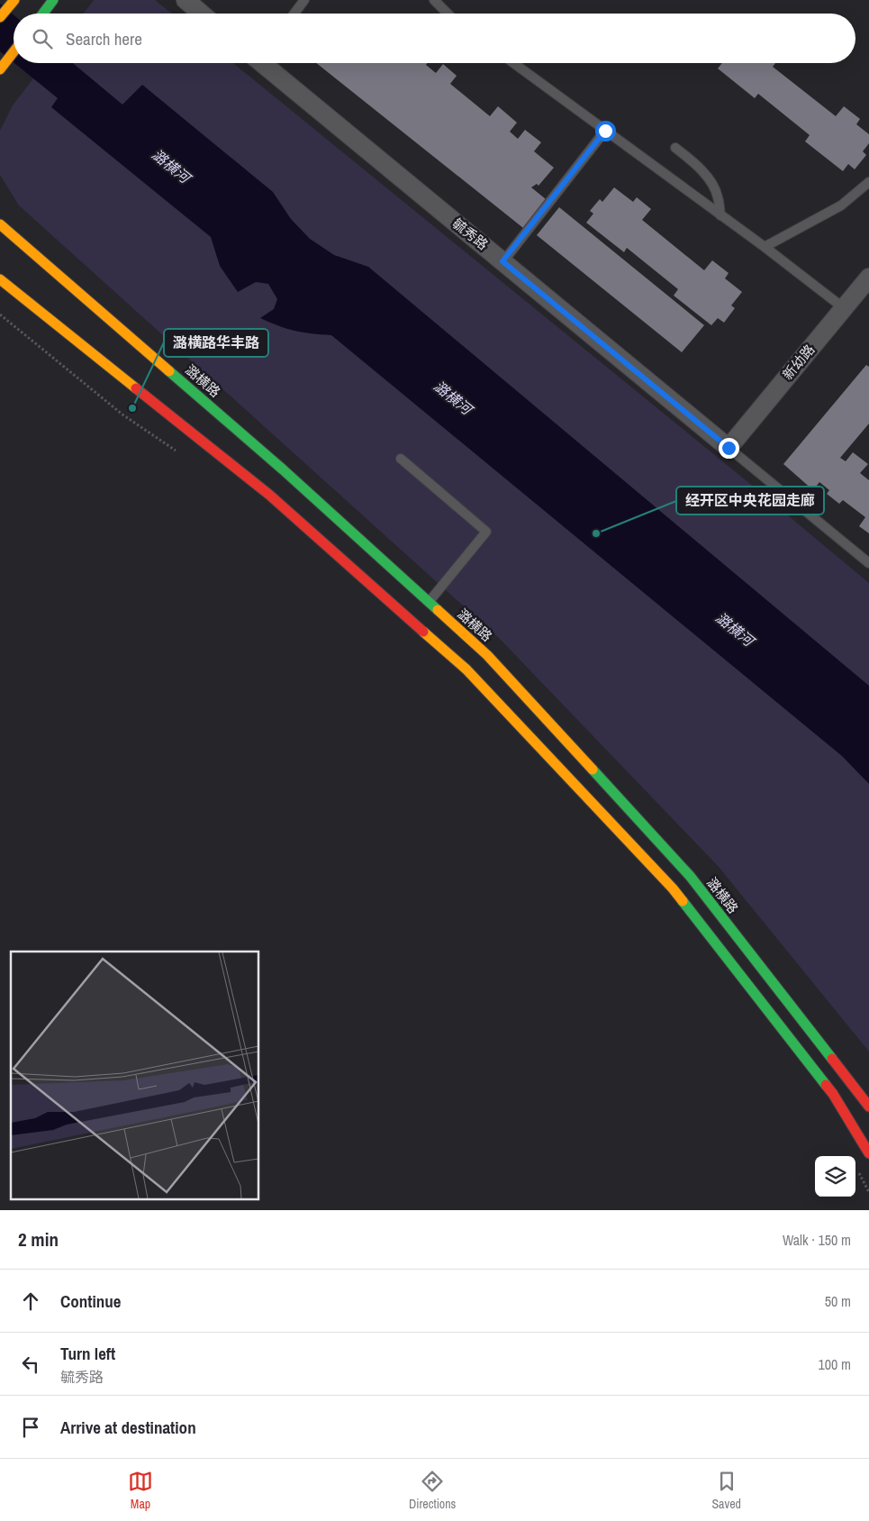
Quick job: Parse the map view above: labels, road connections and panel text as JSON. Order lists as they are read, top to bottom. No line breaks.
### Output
{"streets":{"main road":["潞横路"],"street":["毓秀路","新幼路"]},"crossings":[["毓秀路","新幼路"]],"water":["潞横河"],"places":["潞横路华丰路","经开区中央花园走廊"],"page":{"search":"Search here","heading":["2 min","Walk · 150 m"],"list":[["Continue","50 m"],["Turn left","毓秀路","100 m"],"Arrive at destination"],"nav":["Map","Directions","Saved"]}}
